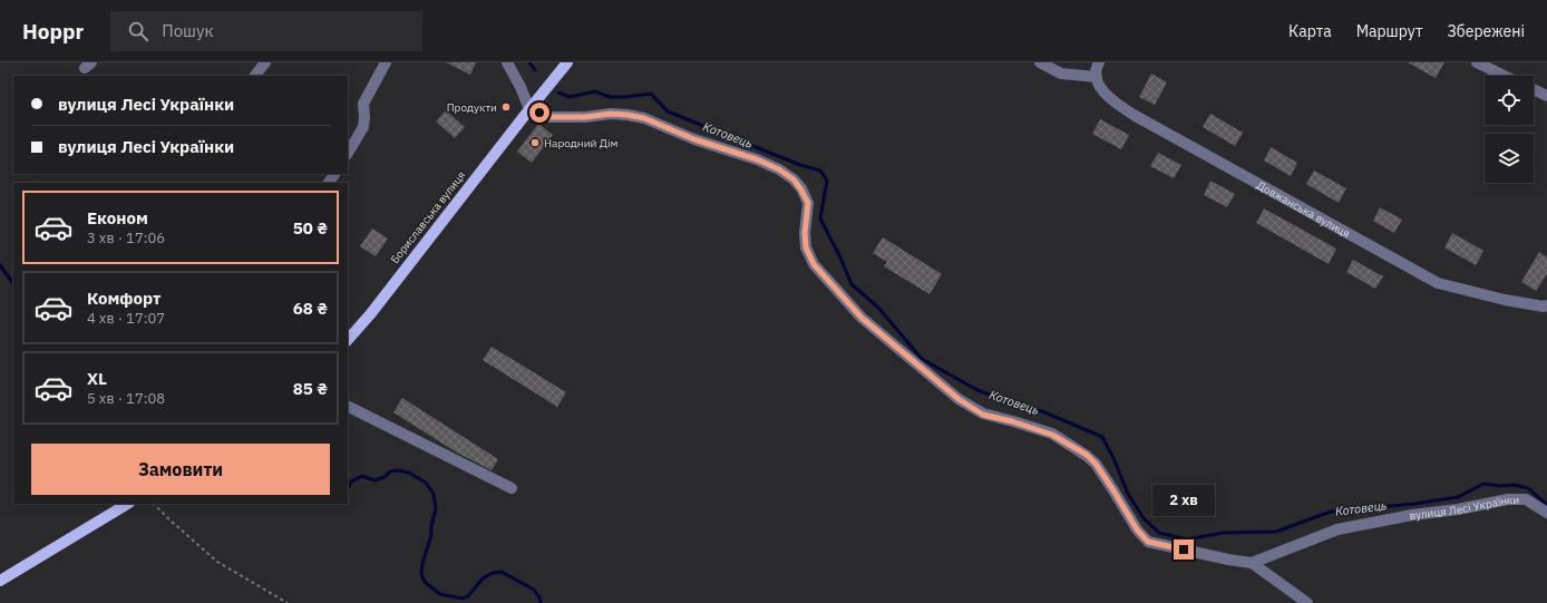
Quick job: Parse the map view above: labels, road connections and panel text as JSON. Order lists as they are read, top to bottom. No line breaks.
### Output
{"streets":{"main road":["Бориславська вулиця"],"street":["Довжанська вулиця","вулиця Лесі Українки"]},"crossings":[["Бориславська вулиця","вулиця Лесі Українки"]],"water":["Котовець"],"places":["Продукти","Народний Дім"],"page":{"header":"Hoppr","search":"Пошук","nav":["Карта","Маршрут","Збережені"],"banner":["вулиця Лесі Українки","вулиця Лесі Українки"],"list":[{"name":"Економ","note":"3 хв · 17:06","value":"50 ₴"},{"name":"Комфорт","note":"4 хв · 17:07","value":"68 ₴"},{"name":"XL","note":"5 хв · 17:08","value":"85 ₴"}],"buttons":"Замовити","bubble":"2 хв"}}
